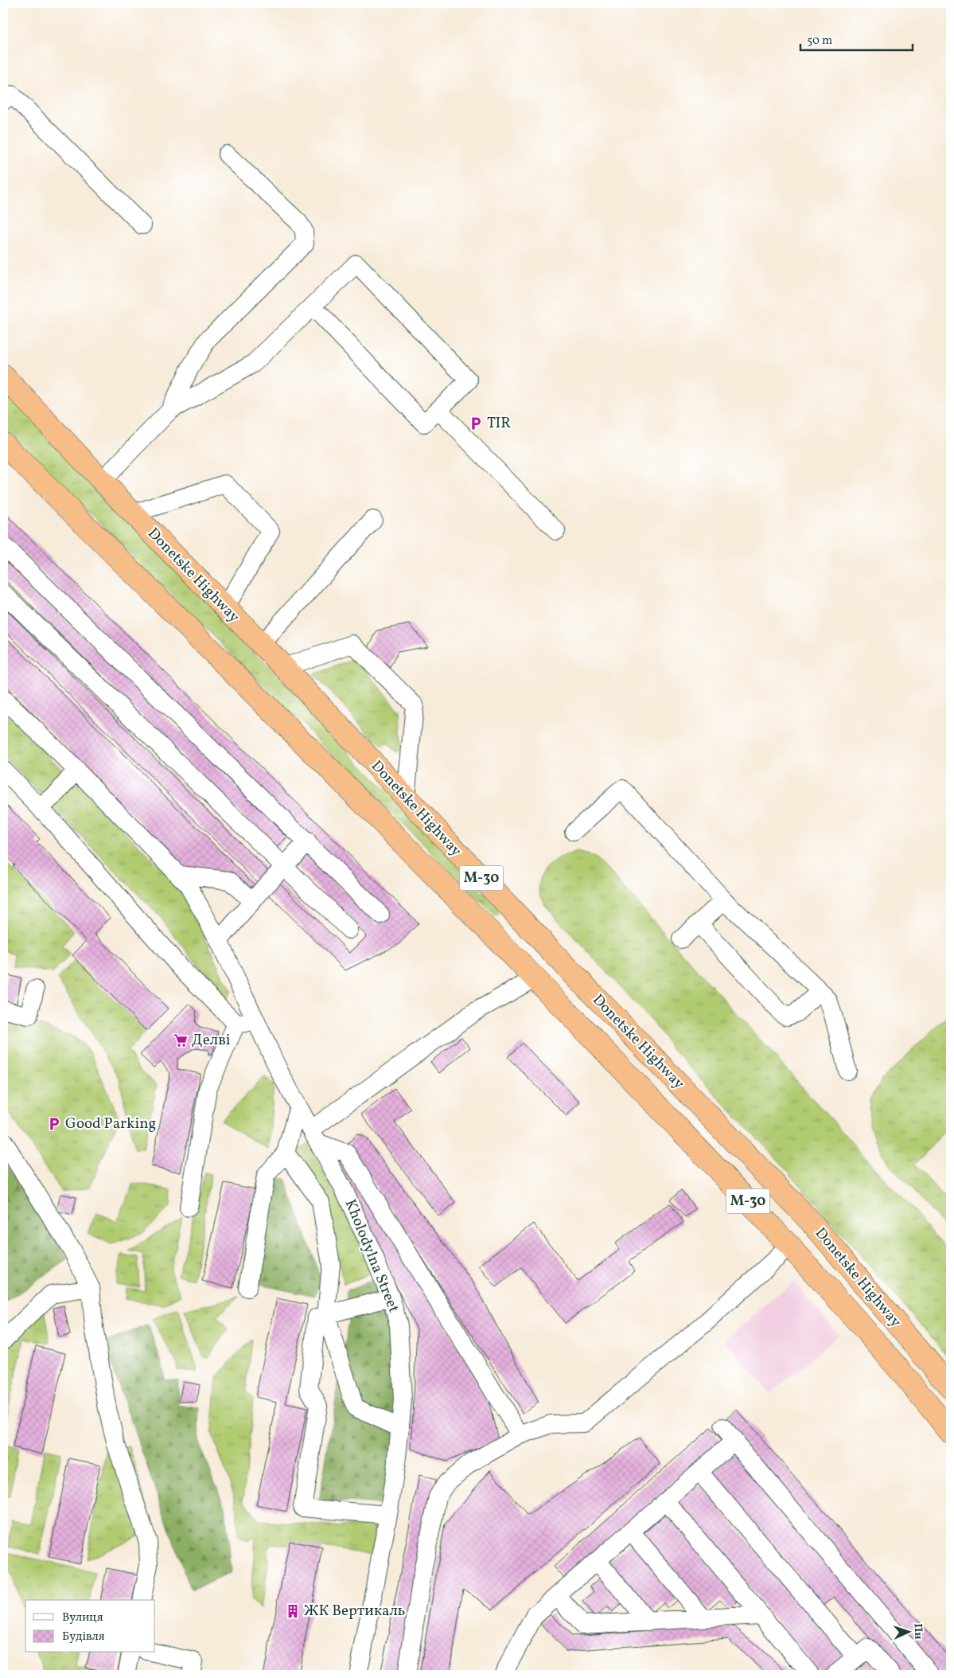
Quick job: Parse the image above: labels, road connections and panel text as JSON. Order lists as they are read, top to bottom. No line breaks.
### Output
{"streets":{"highway":["Donetske Highway","М-30"],"street":["Kholodylna Street"]},"places":{"parking":["TIR","Good Parking"],"supermarket":["Делві"],"building":["ЖК Вертикаль"]},"legend":["Вулиця","Будівля"],"scale_bar":"50 m","north":"right"}
